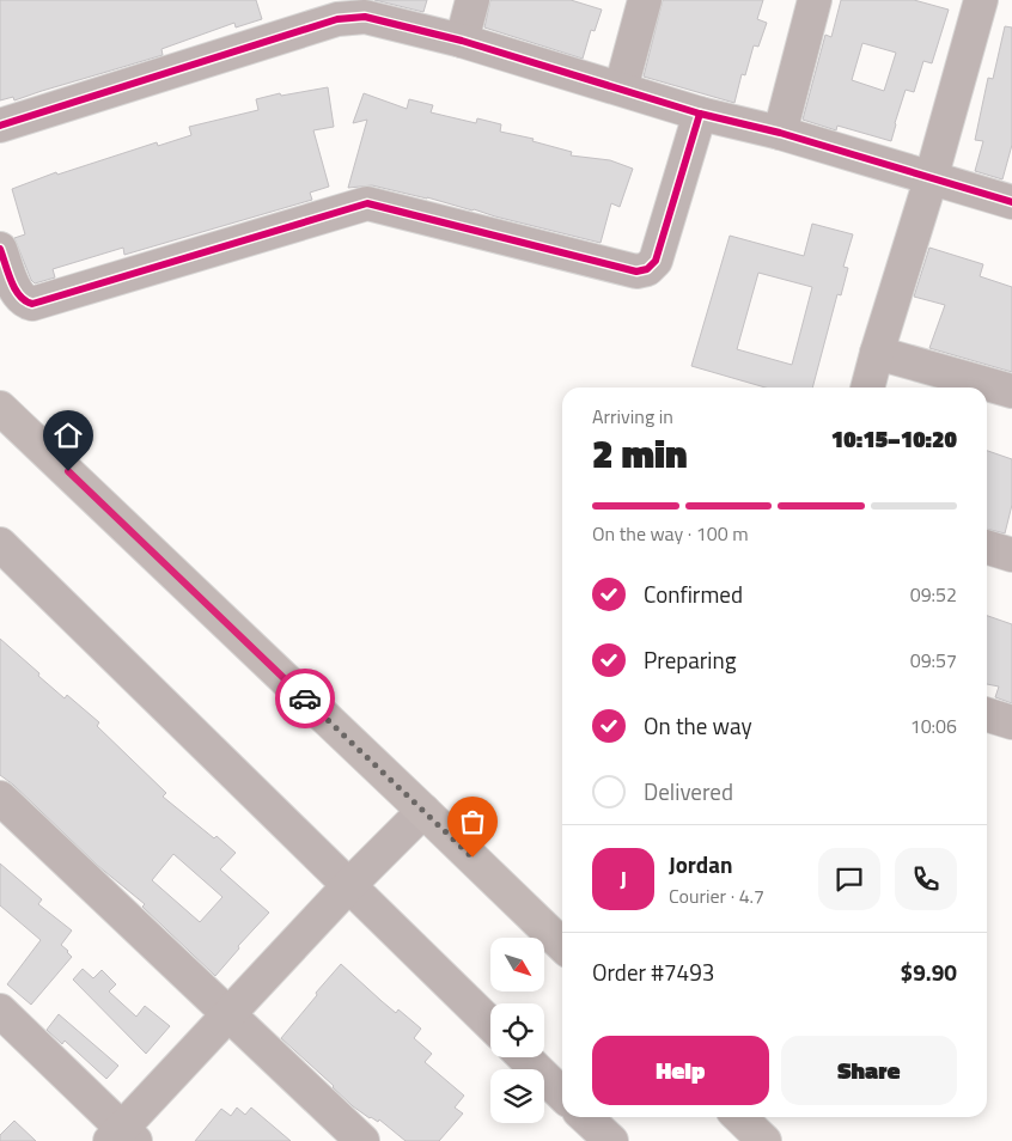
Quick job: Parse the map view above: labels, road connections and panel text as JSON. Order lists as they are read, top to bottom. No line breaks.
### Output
{"north":"bottom right","page":{"heading":["2 min","Arriving in","10:15–10:20"],"panel":["Jordan","Courier · 4.7","Order #7493","$9.90"],"bar":"On the way · 100 m","list":[["Confirmed","09:52"],["Preparing","09:57"],["On the way","10:06"],"Delivered"],"round":"J","buttons":["Help","Share"]}}
